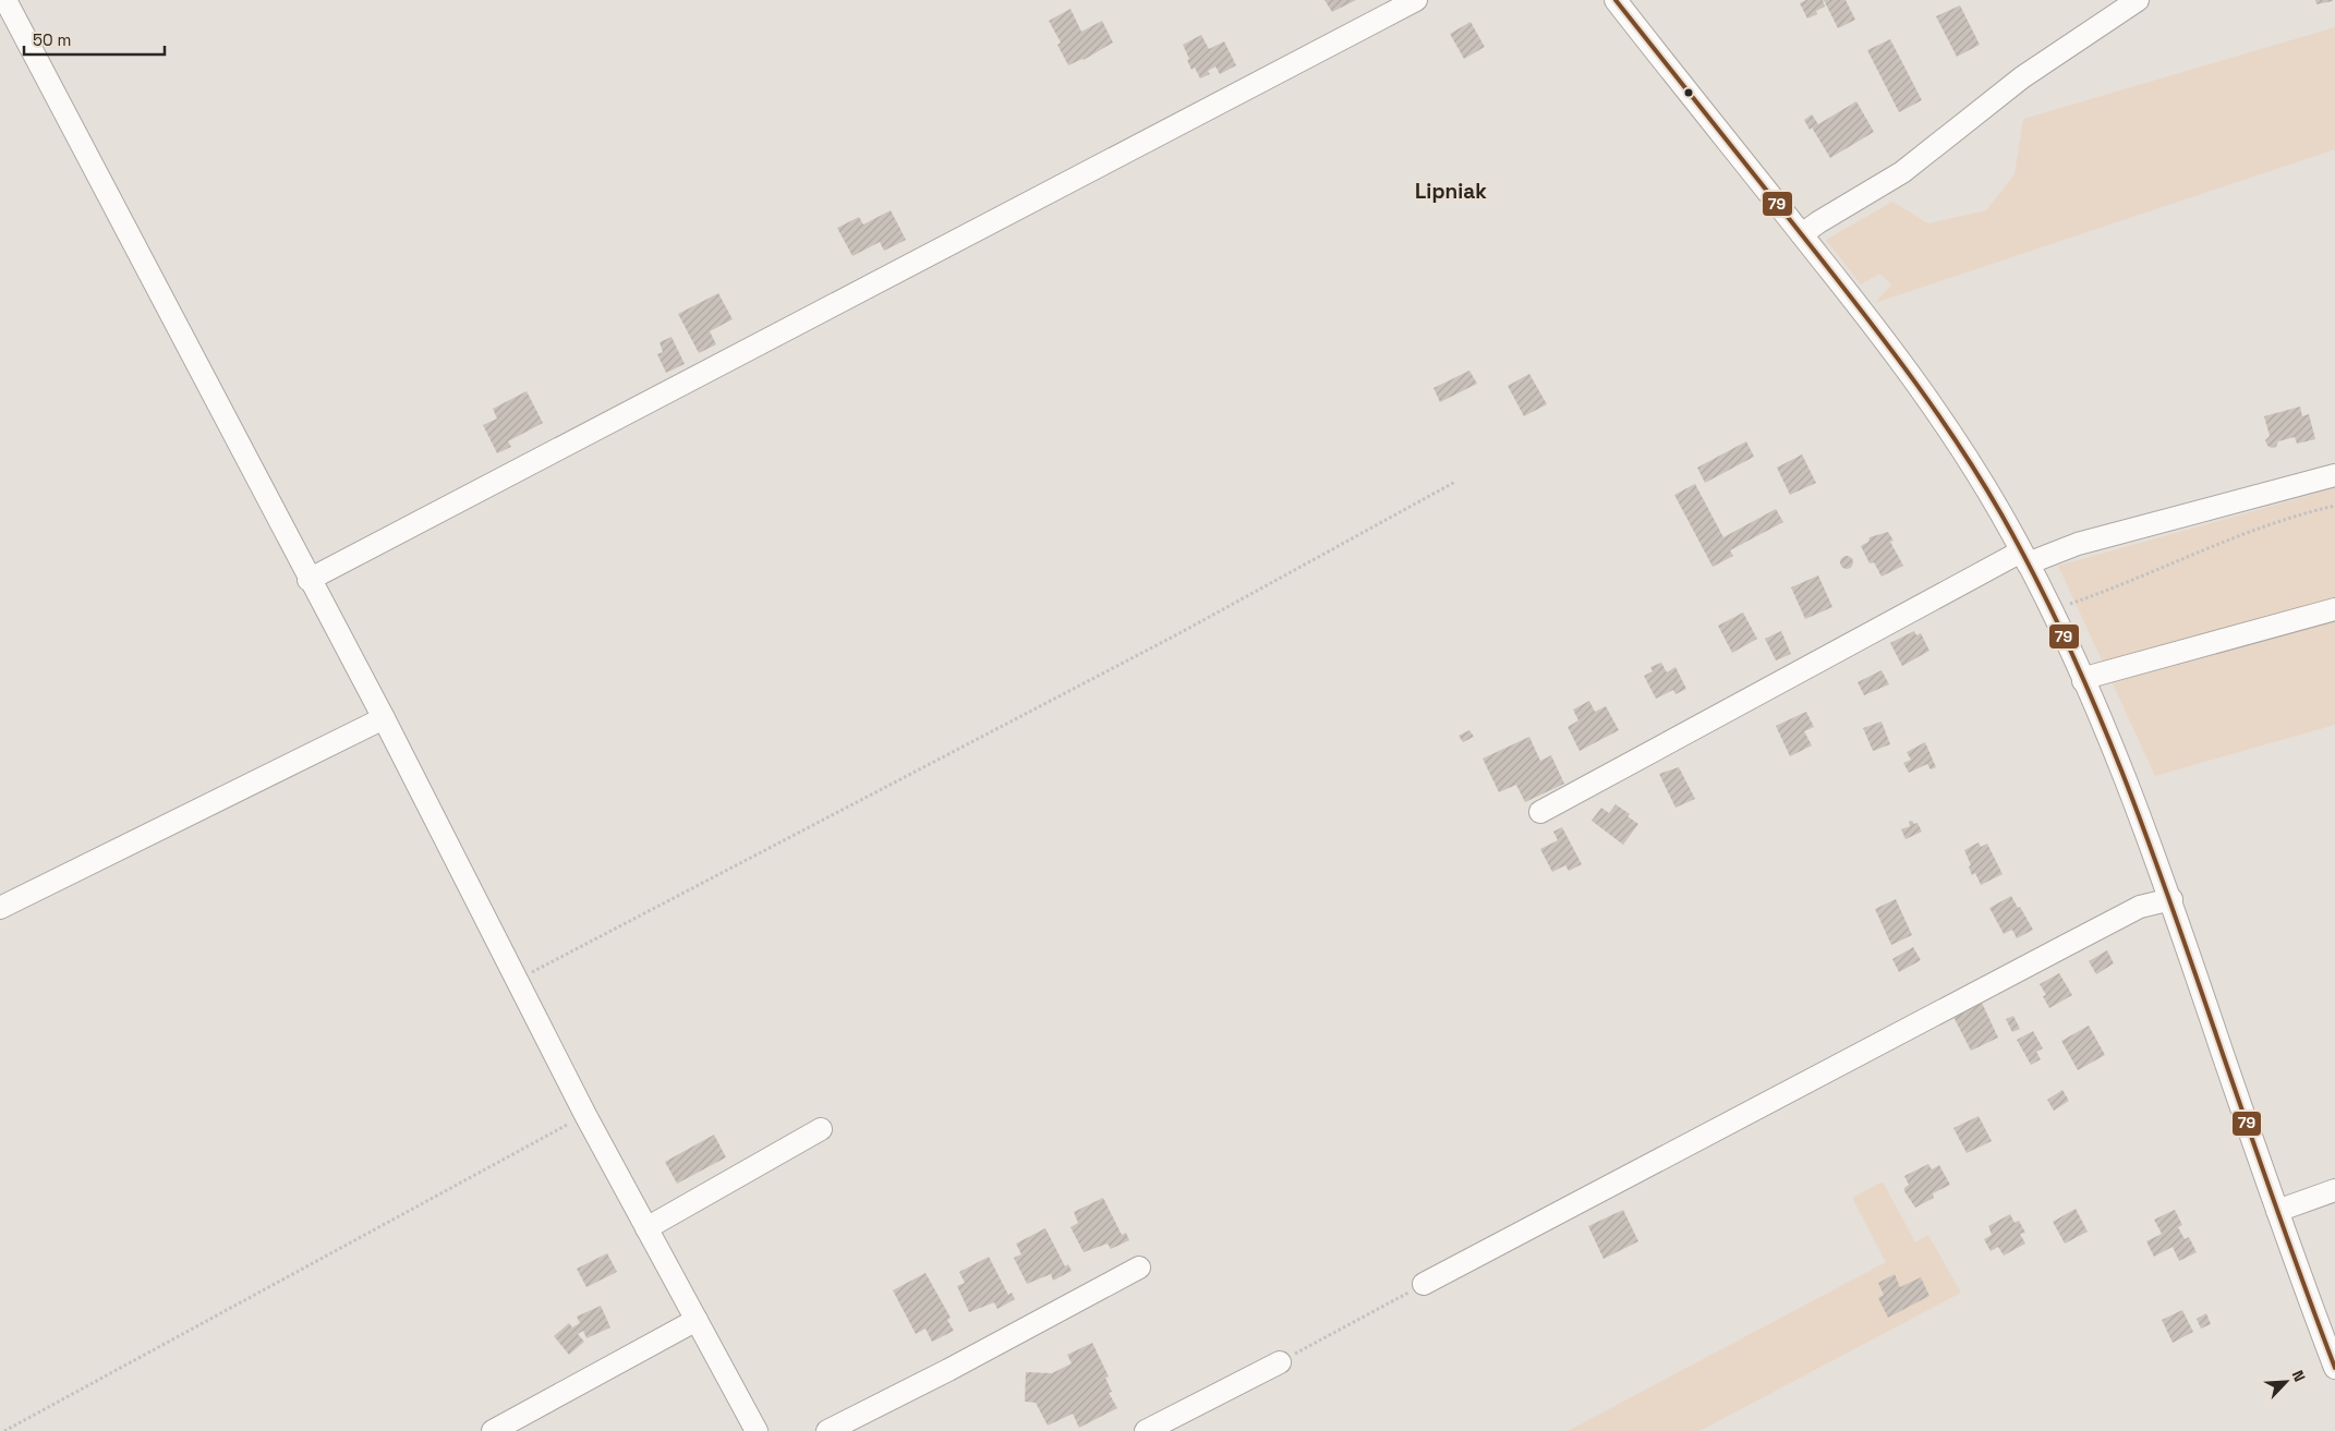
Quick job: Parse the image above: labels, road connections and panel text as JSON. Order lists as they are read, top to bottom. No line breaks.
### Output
{"districts":["Lipniak"],"lines":["transit line 79"],"scale_bar":"50 m","north":"top right"}
